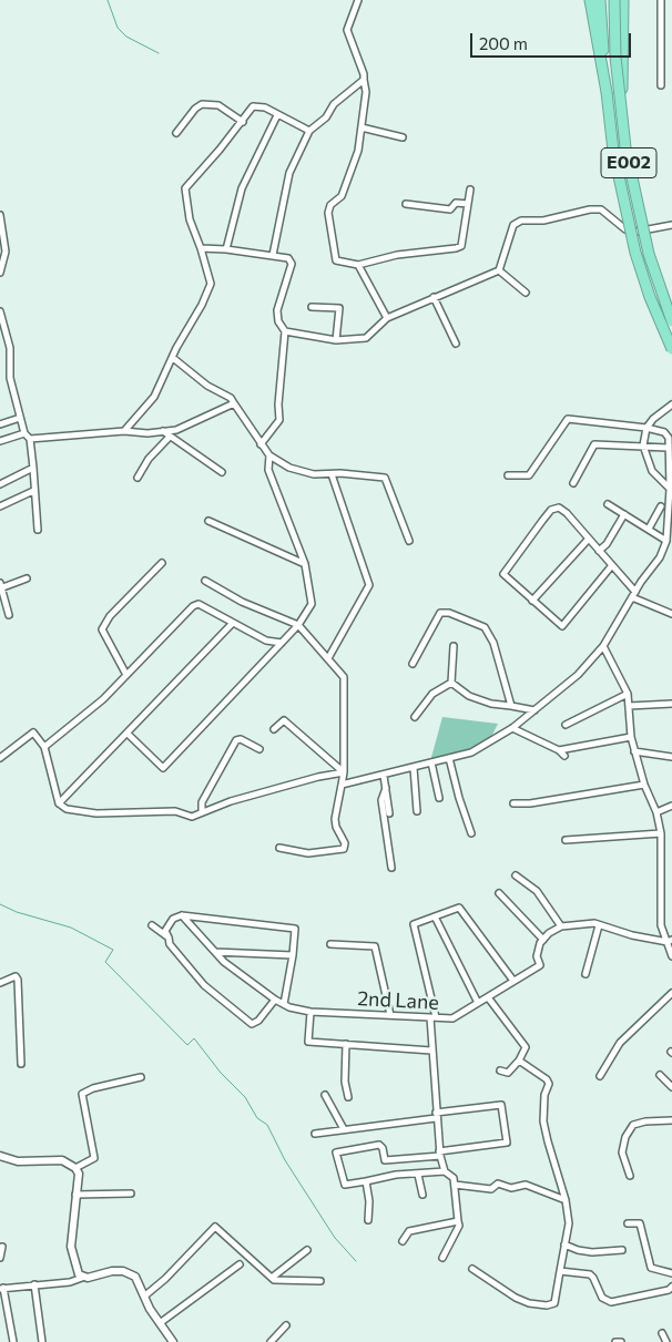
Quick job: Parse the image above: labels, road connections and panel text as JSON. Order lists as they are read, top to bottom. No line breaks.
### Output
{"streets":{"highway":["E002"],"street":["2nd Lane"]},"scale_bar":"200 m"}
